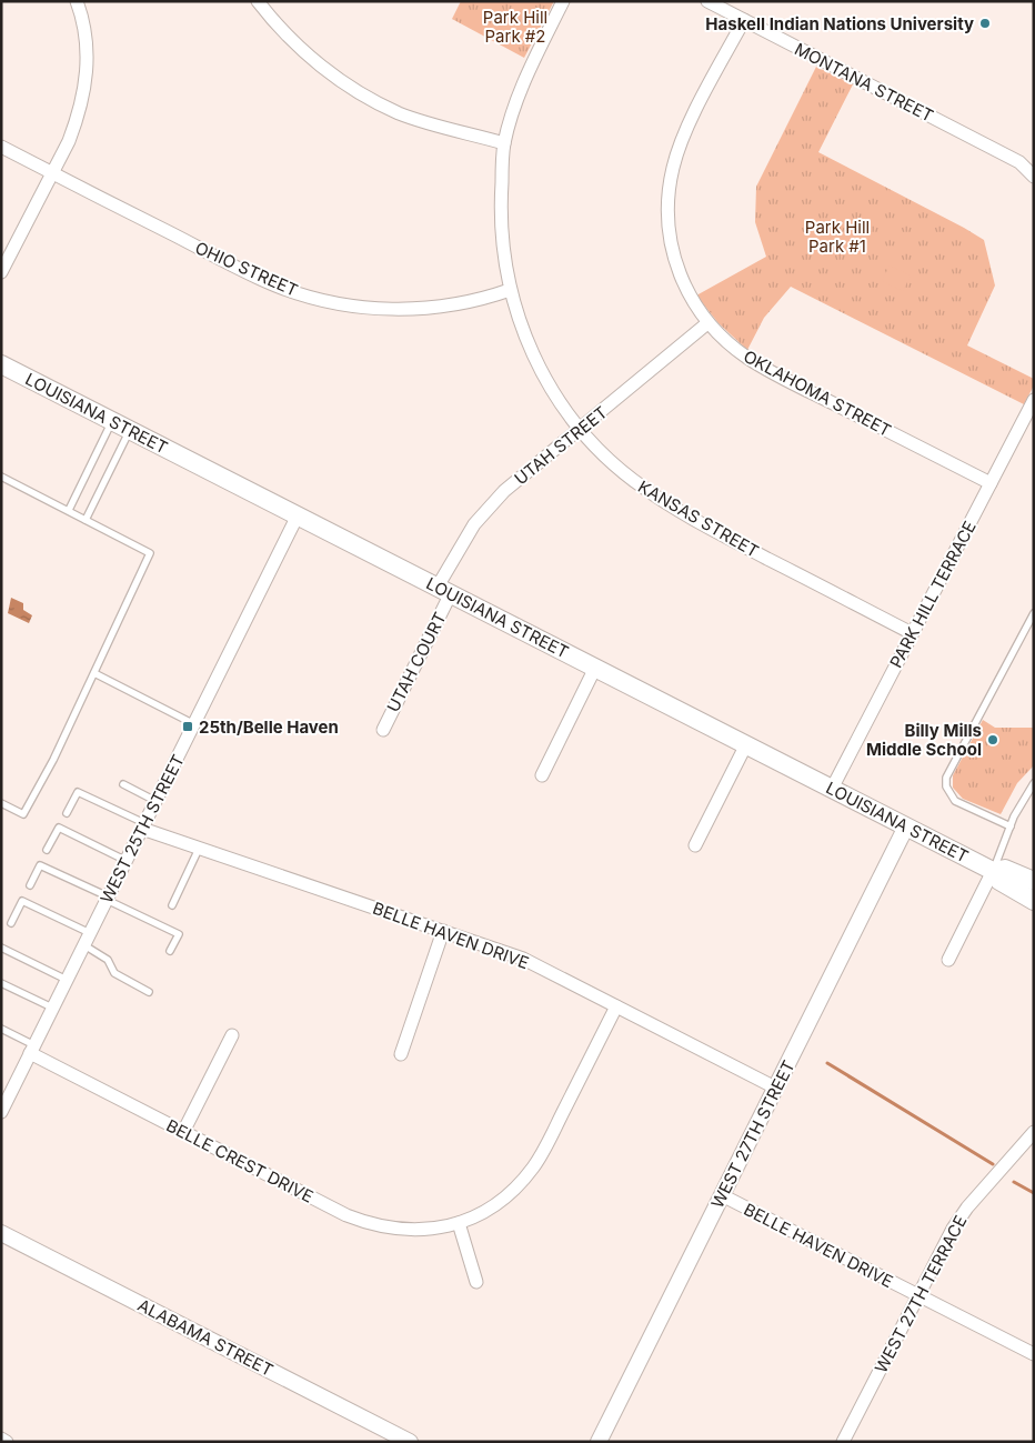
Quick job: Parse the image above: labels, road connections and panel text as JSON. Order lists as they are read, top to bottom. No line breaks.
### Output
{"streets":{"main road":["LOUISIANA STREET"],"street":["MONTANA STREET","OHIO STREET","OKLAHOMA STREET","UTAH STREET","KANSAS STREET","PARK HILL TERRACE","UTAH COURT","WEST 25TH STREET","BELLE HAVEN DRIVE","WEST 27TH STREET","BELLE CREST DRIVE","WEST 27TH TERRACE","ALABAMA STREET"]},"crossings":[["MONTANA STREET","OKLAHOMA STREET"],["OHIO STREET","KANSAS STREET"],["OKLAHOMA STREET","UTAH STREET"],["OKLAHOMA STREET","PARK HILL TERRACE"],["LOUISIANA STREET","UTAH STREET"],["LOUISIANA STREET","PARK HILL TERRACE"],["LOUISIANA STREET","UTAH COURT"],["LOUISIANA STREET","WEST 25TH STREET"],["LOUISIANA STREET","WEST 27TH STREET"],["UTAH STREET","KANSAS STREET"],["UTAH STREET","UTAH COURT"],["KANSAS STREET","PARK HILL TERRACE"],["WEST 25TH STREET","BELLE HAVEN DRIVE"],["WEST 25TH STREET","BELLE CREST DRIVE"],["BELLE HAVEN DRIVE","WEST 27TH STREET"],["BELLE HAVEN DRIVE","BELLE CREST DRIVE"],["BELLE HAVEN DRIVE","WEST 27TH TERRACE"]],"parks":["Park Hill Park #2","Park Hill Park #1"],"places":{"other":["Haskell Indian Nations University","Billy Mills Middle School"],"transit":["25th/Belle Haven"]}}
